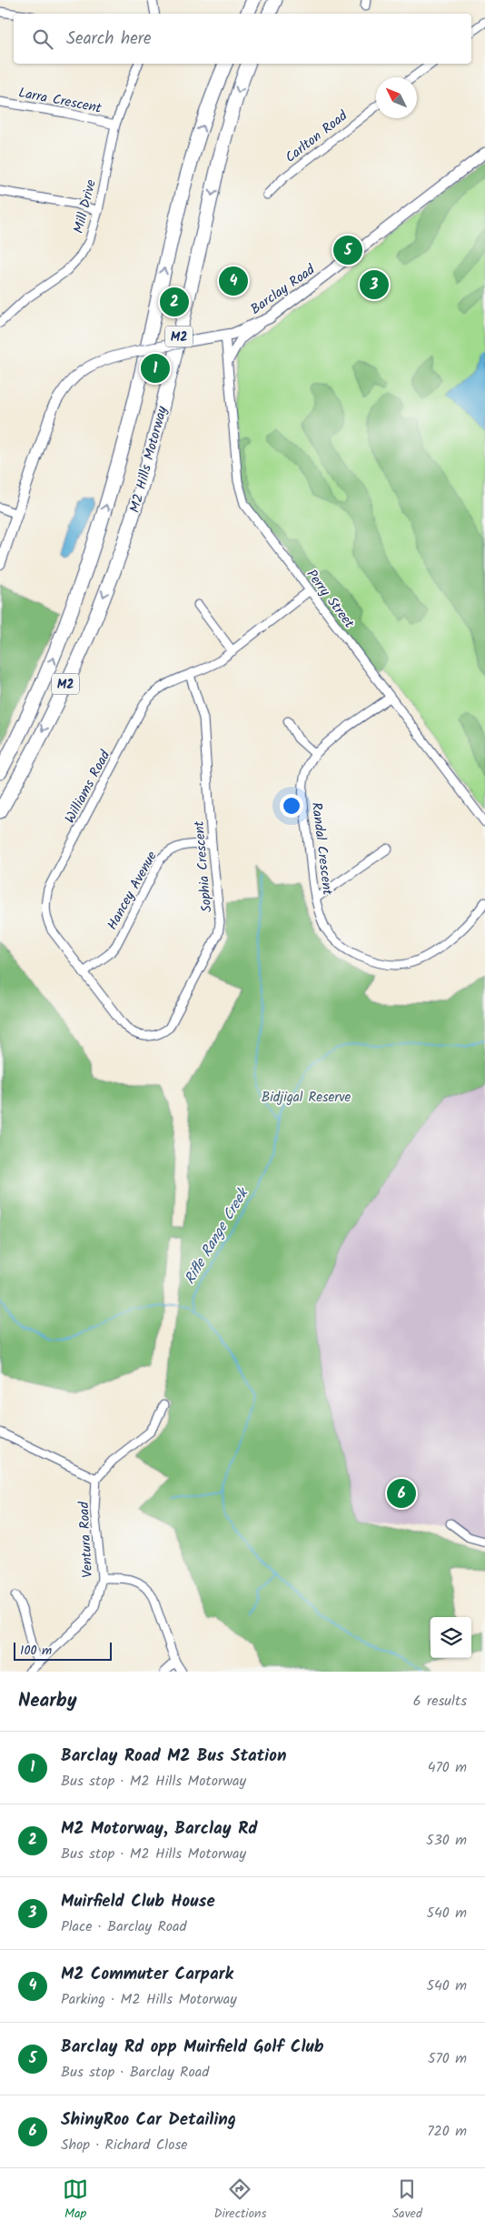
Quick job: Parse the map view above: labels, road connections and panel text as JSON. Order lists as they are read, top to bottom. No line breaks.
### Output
{"streets":{"highway":["M2","M2 Hills Motorway"],"main road":["Barclay Road"],"street":["Larra Crescent","Carlton Road","Mill Drive","Perry Street","Williams Road","Randal Crescent","Sophia Crescent","Hancey Avenue","Ventura Road"]},"crossings":[["Larra Crescent","Mill Drive"],["Barclay Road","Perry Street"],["Perry Street","Williams Road"],["Perry Street","Randal Crescent"],["Williams Road","Sophia Crescent"],["Williams Road","Hancey Avenue"],["Sophia Crescent","Hancey Avenue"]],"water":["Rifle Range Creek"],"parks":["Bidjigal Reserve"],"scale_bar":"100 m","north":"top left","page":{"search":"Search here","pins":["5","4","3","2","1","6"],"scale":"100 m","heading":["Nearby","6 results"],"list":[{"mark":"1","name":"Barclay Road M2 Bus Station","note":"Bus stop · M2 Hills Motorway","value":"470 m"},{"mark":"2","name":"M2 Motorway, Barclay Rd","note":"Bus stop · M2 Hills Motorway","value":"530 m"},{"mark":"3","name":"Muirfield Club House","note":"Place · Barclay Road","value":"540 m"},{"mark":"4","name":"M2 Commuter Carpark","note":"Parking · M2 Hills Motorway","value":"540 m"},{"mark":"5","name":"Barclay Rd opp Muirfield Golf Club","note":"Bus stop · Barclay Road","value":"570 m"},{"mark":"6","name":"ShinyRoo Car Detailing","note":"Shop · Richard Close","value":"720 m"}],"nav":["Map","Directions","Saved"]}}
